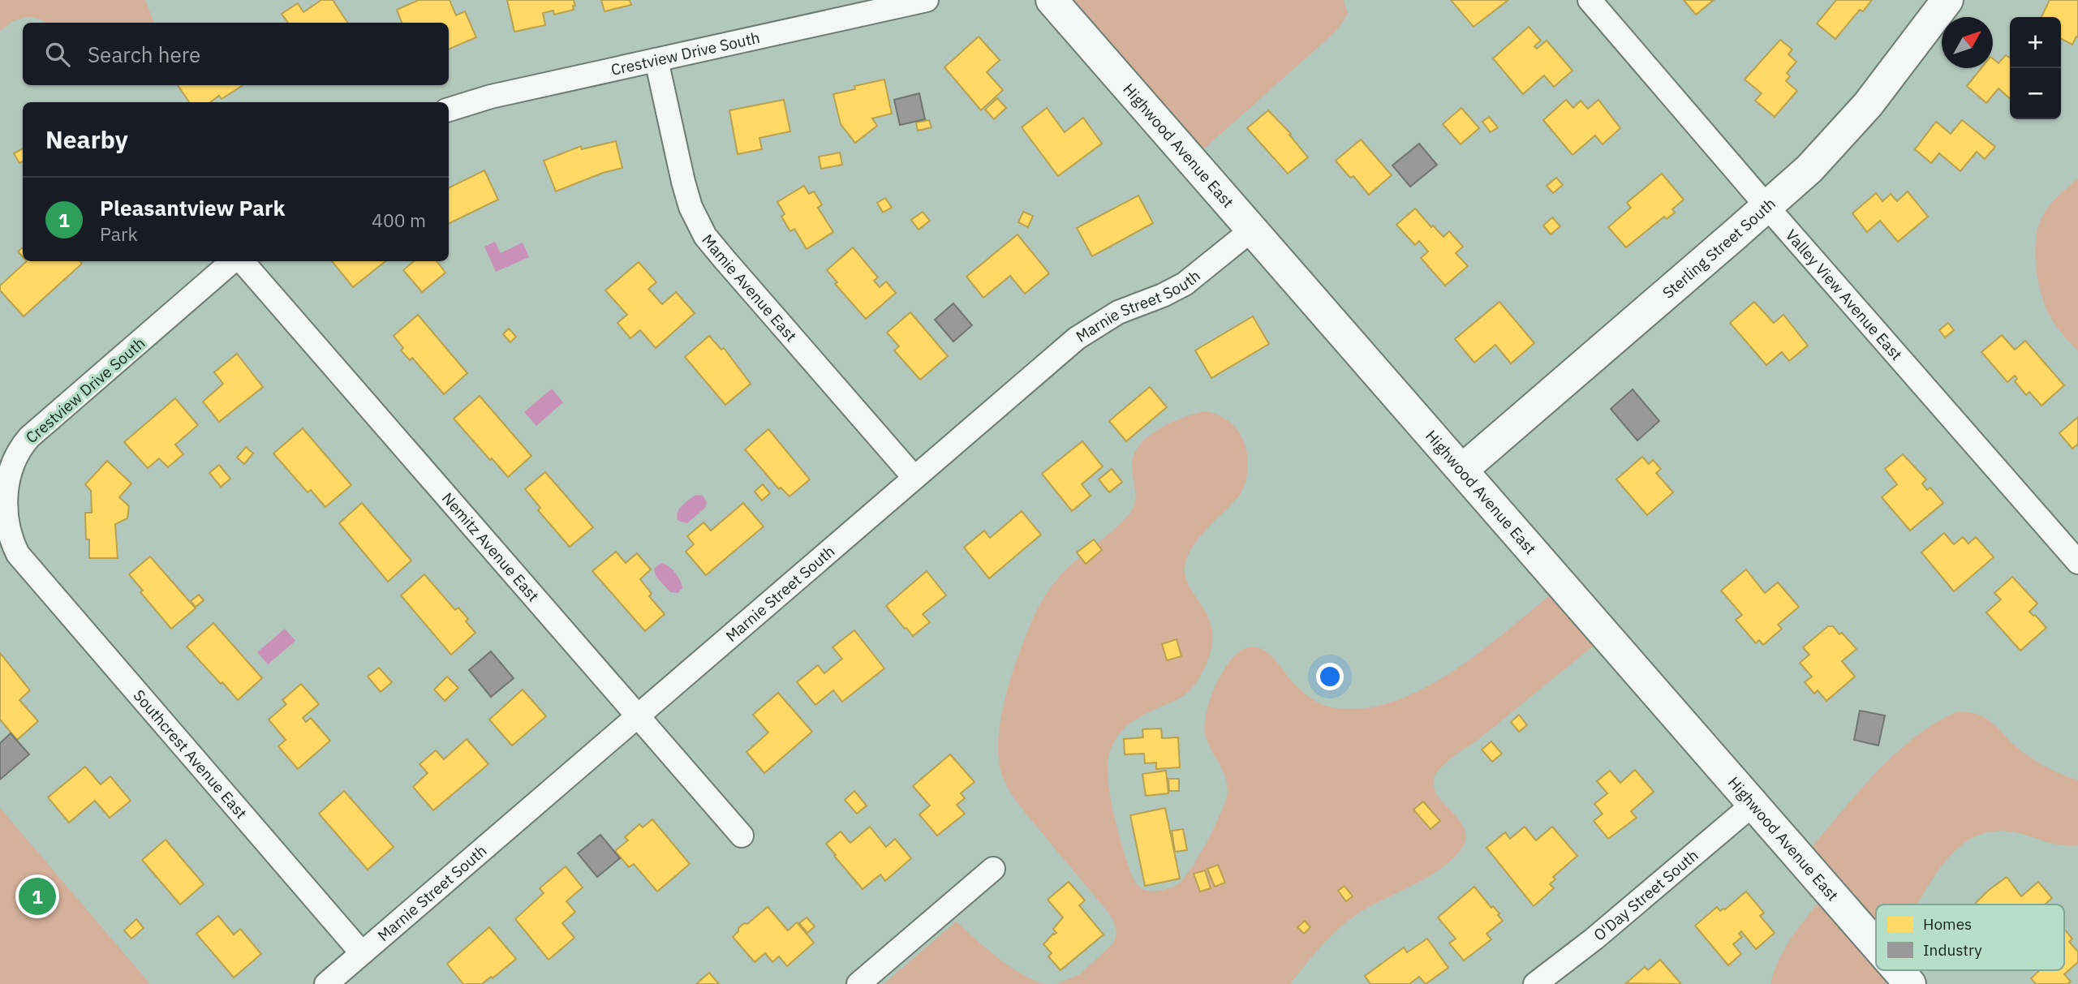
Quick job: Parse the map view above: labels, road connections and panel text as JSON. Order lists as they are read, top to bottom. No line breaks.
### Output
{"streets":{"street":["Crestview Drive South","Highwood Avenue East","Sterling Street South","Mamie Avenue East","Valley View Avenue East","Marnie Street South","Nemitz Avenue East","Southcrest Avenue East","O'Day Street South"]},"crossings":[["Crestview Drive South","Mamie Avenue East"],["Crestview Drive South","Southcrest Avenue East"],["Highwood Avenue East","Sterling Street South"],["Highwood Avenue East","Marnie Street South"],["Highwood Avenue East","O'Day Street South"],["Sterling Street South","Valley View Avenue East"],["Mamie Avenue East","Marnie Street South"],["Marnie Street South","Nemitz Avenue East"],["Marnie Street South","Southcrest Avenue East"]],"legend":["Homes","Industry"],"north":"top right","page":{"map_buttons":["+","−"],"search":"Search here","heading":"Nearby","list":[{"mark":"1","name":"Pleasantview Park","note":"Park","value":"400 m"}],"pins":"1"}}
